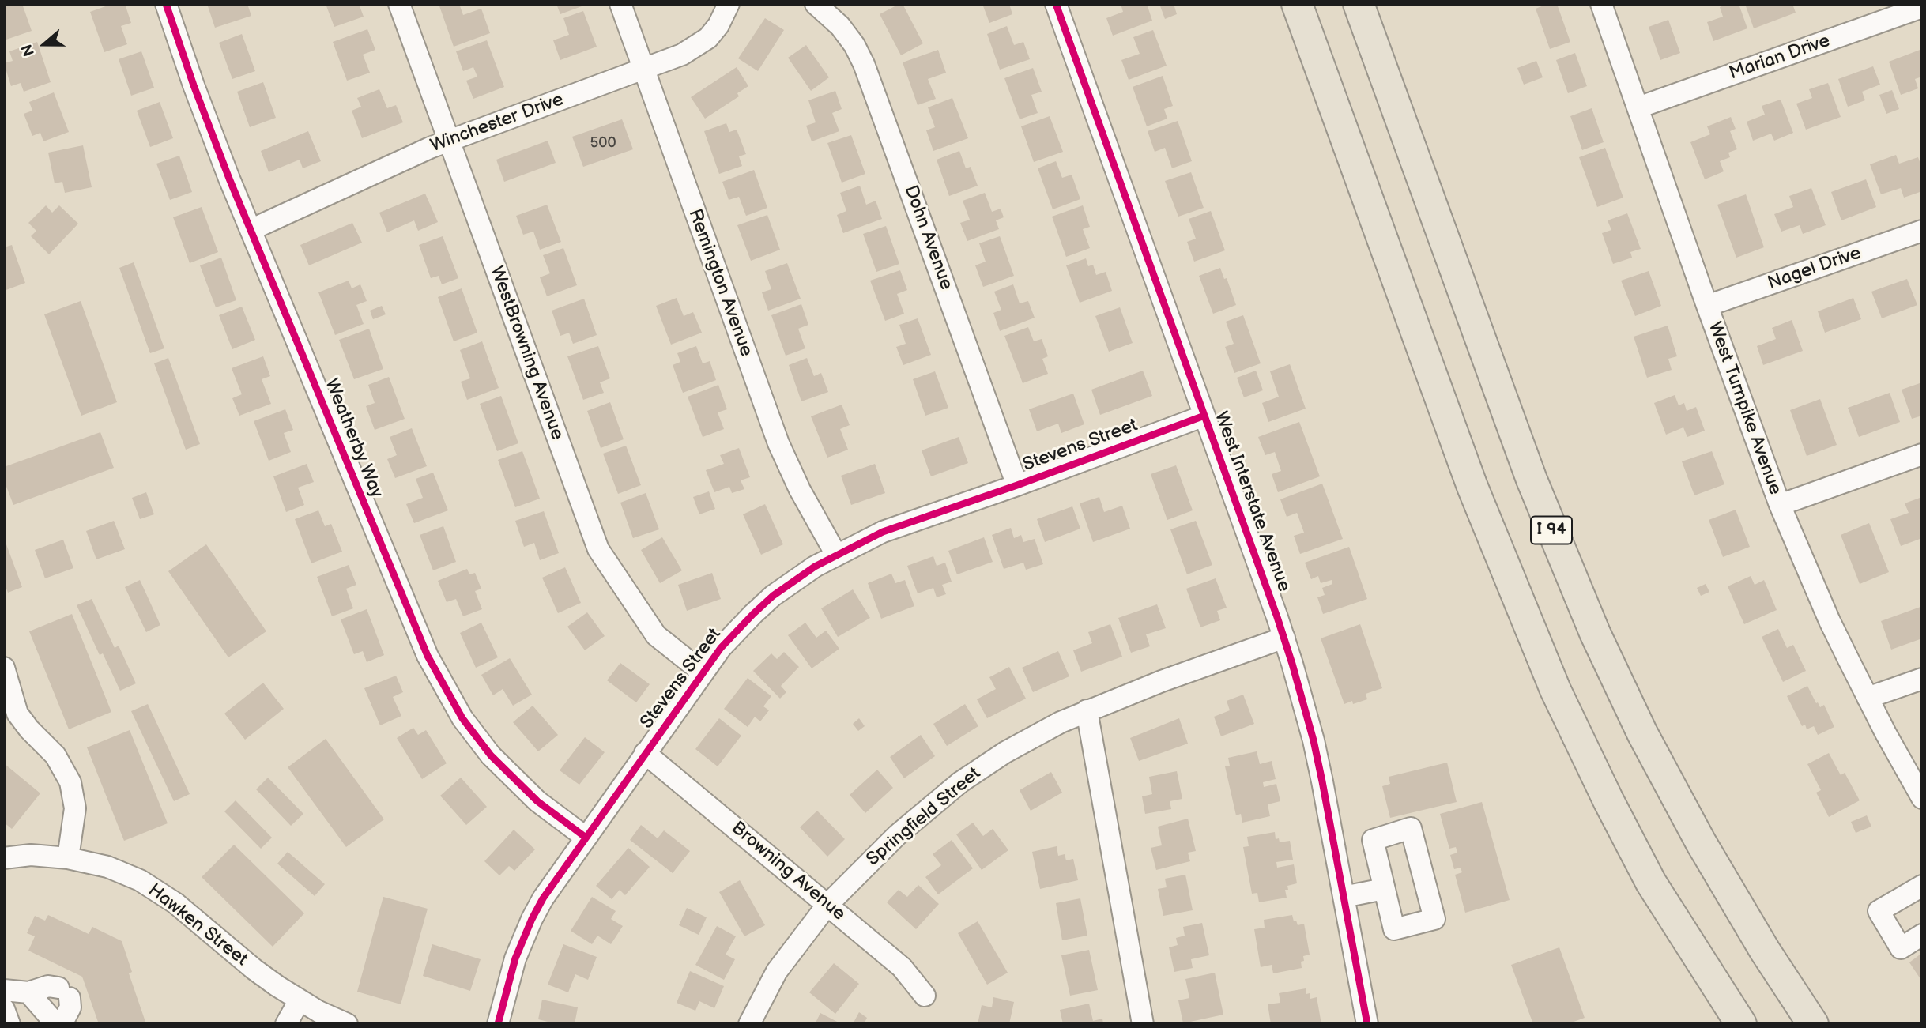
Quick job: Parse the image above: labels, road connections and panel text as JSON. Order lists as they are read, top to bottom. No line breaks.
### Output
{"streets":{"highway":["I 94"],"street":["Marian Drive","Winchester Drive","Dohn Avenue","Nagel Drive","Remington Avenue","WestBrowning Avenue","West Turnpike Avenue","Weatherby Way","Stevens Street","West Interstate Avenue","Springfield Street","Browning Avenue","Hawken Street"]},"crossings":[["Marian Drive","West Turnpike Avenue"],["Winchester Drive","Remington Avenue"],["Winchester Drive","WestBrowning Avenue"],["Winchester Drive","Weatherby Way"],["Dohn Avenue","Stevens Street"],["Nagel Drive","West Turnpike Avenue"],["Remington Avenue","Stevens Street"],["WestBrowning Avenue","Stevens Street"],["Weatherby Way","Stevens Street"],["Stevens Street","West Interstate Avenue"],["Stevens Street","Browning Avenue"],["West Interstate Avenue","Springfield Street"],["Springfield Street","Browning Avenue"]],"house_numbers":["500"],"north":"left"}
